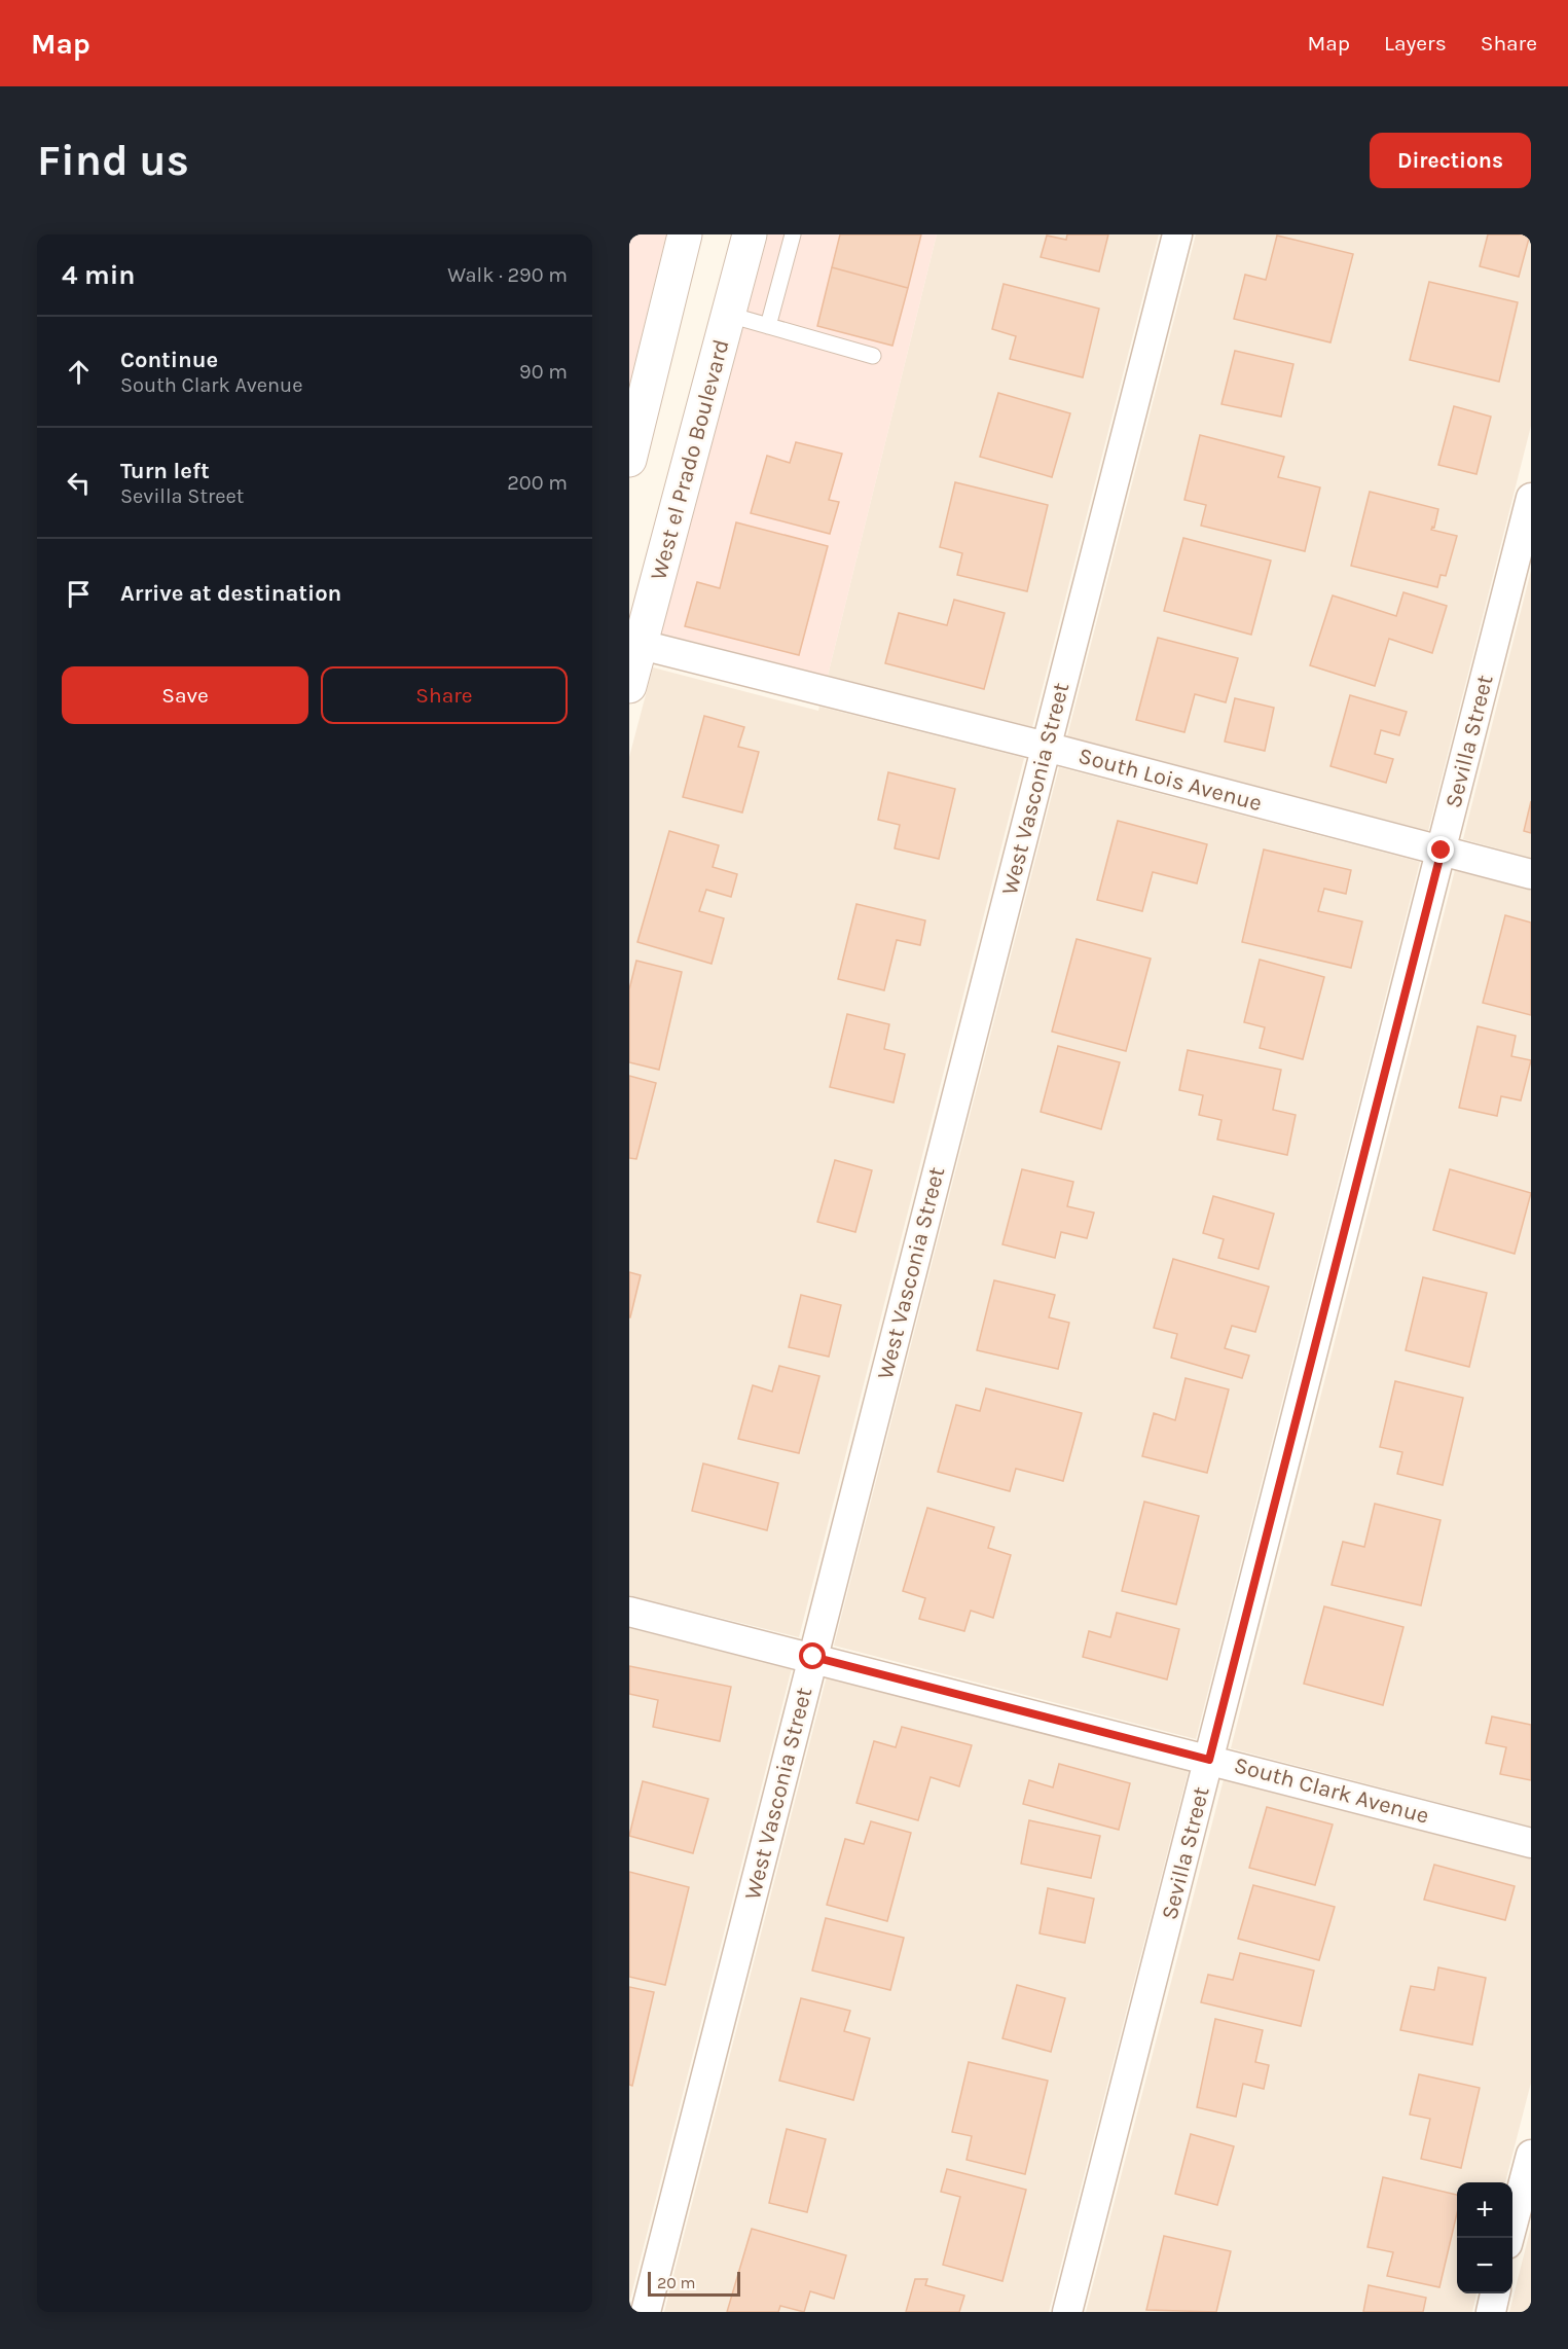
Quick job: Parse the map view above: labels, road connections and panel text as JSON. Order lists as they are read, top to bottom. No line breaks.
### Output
{"streets":{"street":["West el Prado Boulevard","Sevilla Street","South Lois Avenue","West Vasconia Street","South Clark Avenue"]},"crossings":[["West el Prado Boulevard","South Lois Avenue"],["Sevilla Street","South Lois Avenue"],["Sevilla Street","South Clark Avenue"],["South Lois Avenue","West Vasconia Street"],["West Vasconia Street","South Clark Avenue"]],"scale_bar":"20 m","page":{"header":"Map","nav":["Map","Layers","Share"],"buttons":["Directions",["Save","Share"]],"title":"Find us","heading":["4 min","Walk · 290 m"],"list":[["Continue","South Clark Avenue","90 m"],["Turn left","Sevilla Street","200 m"],"Arrive at destination"],"map_buttons":["+","−"],"scale":"20 m"}}
